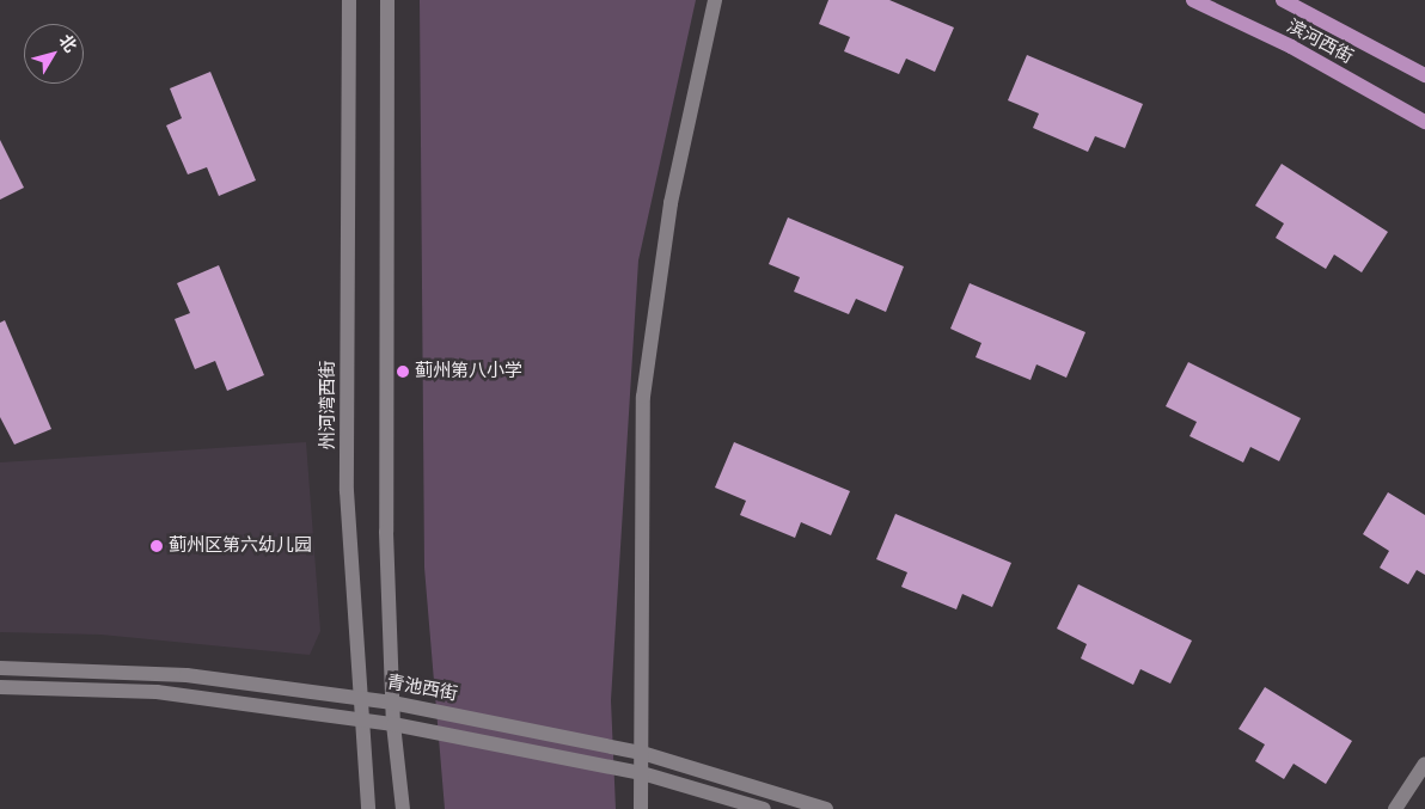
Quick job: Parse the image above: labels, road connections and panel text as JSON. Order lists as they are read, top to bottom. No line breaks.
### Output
{"streets":{"main road":["滨河西街"],"street":["州河湾西街","青池西街"]},"crossings":[["州河湾西街","青池西街"]],"places":["蓟州第八小学","蓟州区第六幼儿园"],"north":"top right"}
